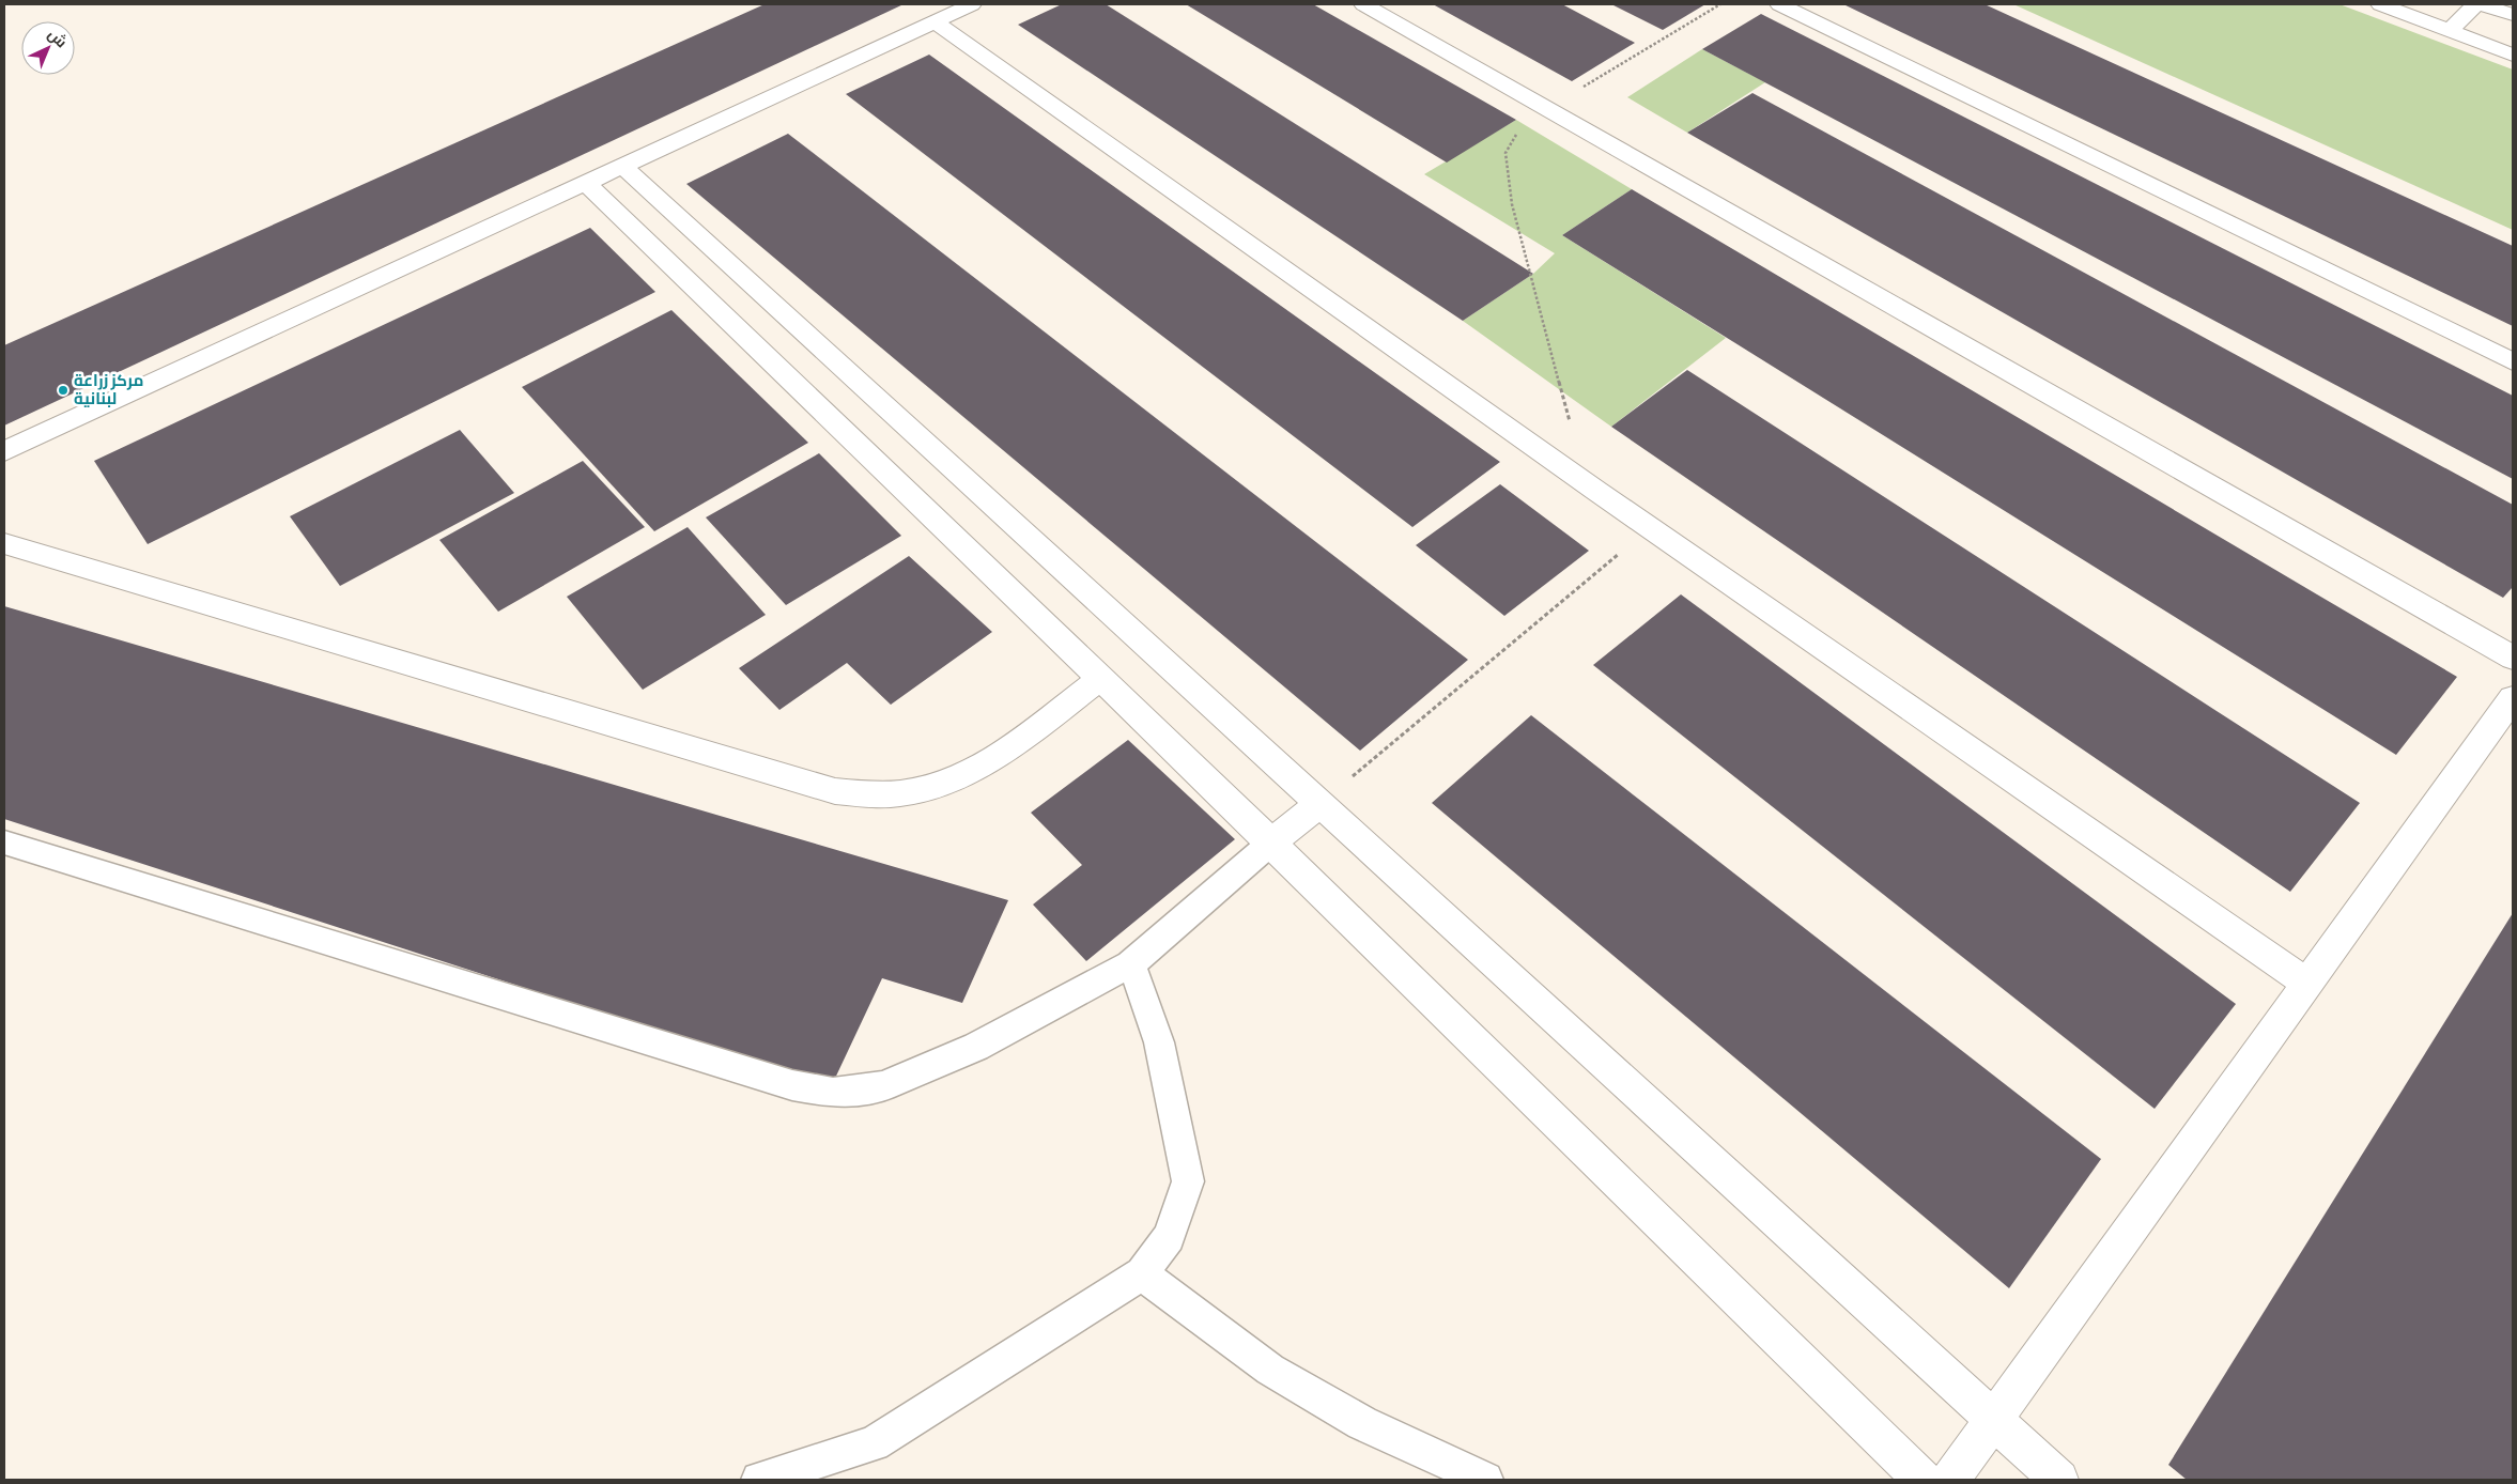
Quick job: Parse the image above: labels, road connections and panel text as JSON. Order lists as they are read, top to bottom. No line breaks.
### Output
{"places":["مركز زراعة لبنانية"],"north":"top right"}
